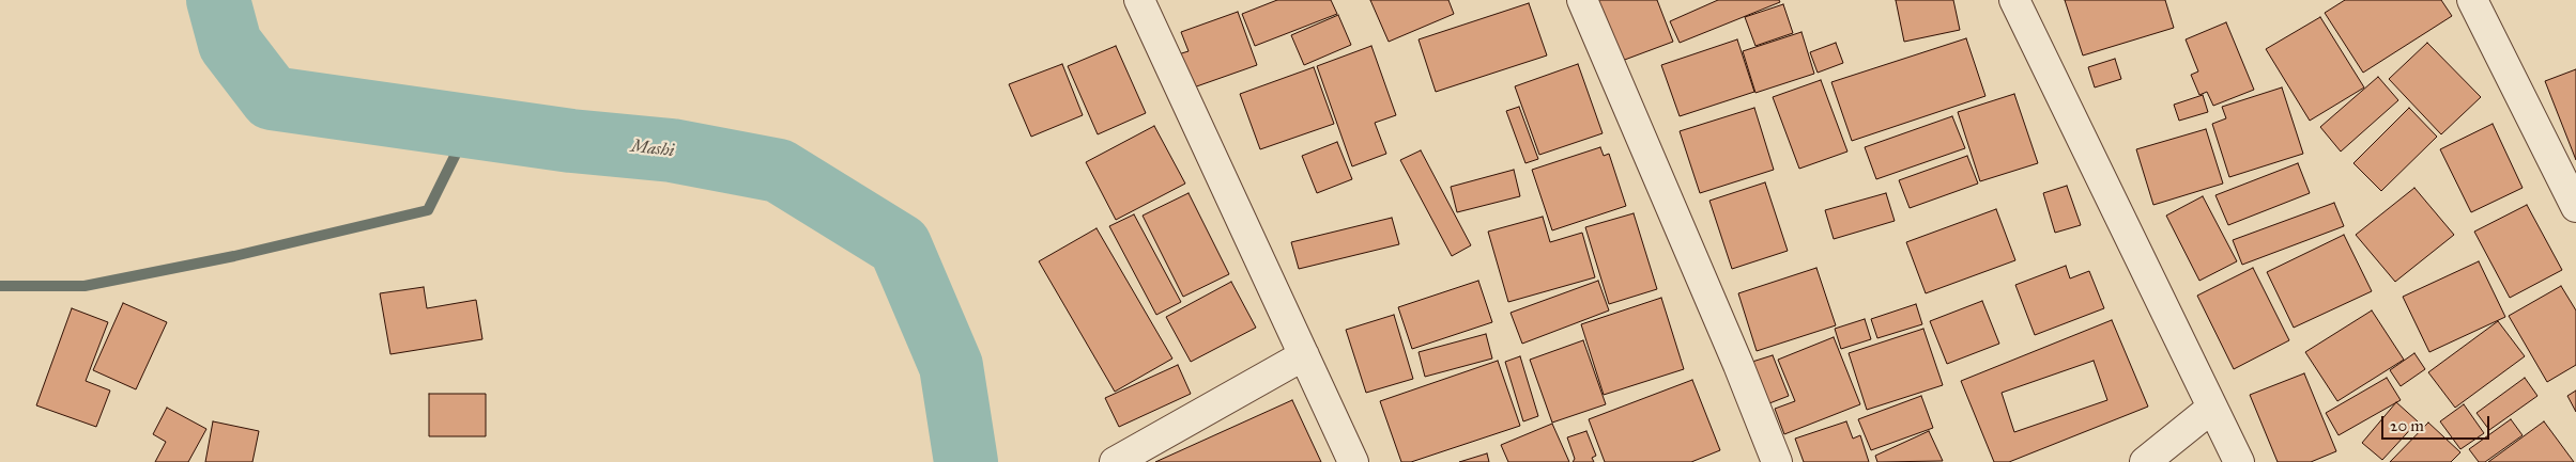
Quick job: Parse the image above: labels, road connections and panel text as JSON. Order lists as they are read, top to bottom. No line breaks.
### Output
{"water":["Mashi"],"scale_bar":"20 m"}
